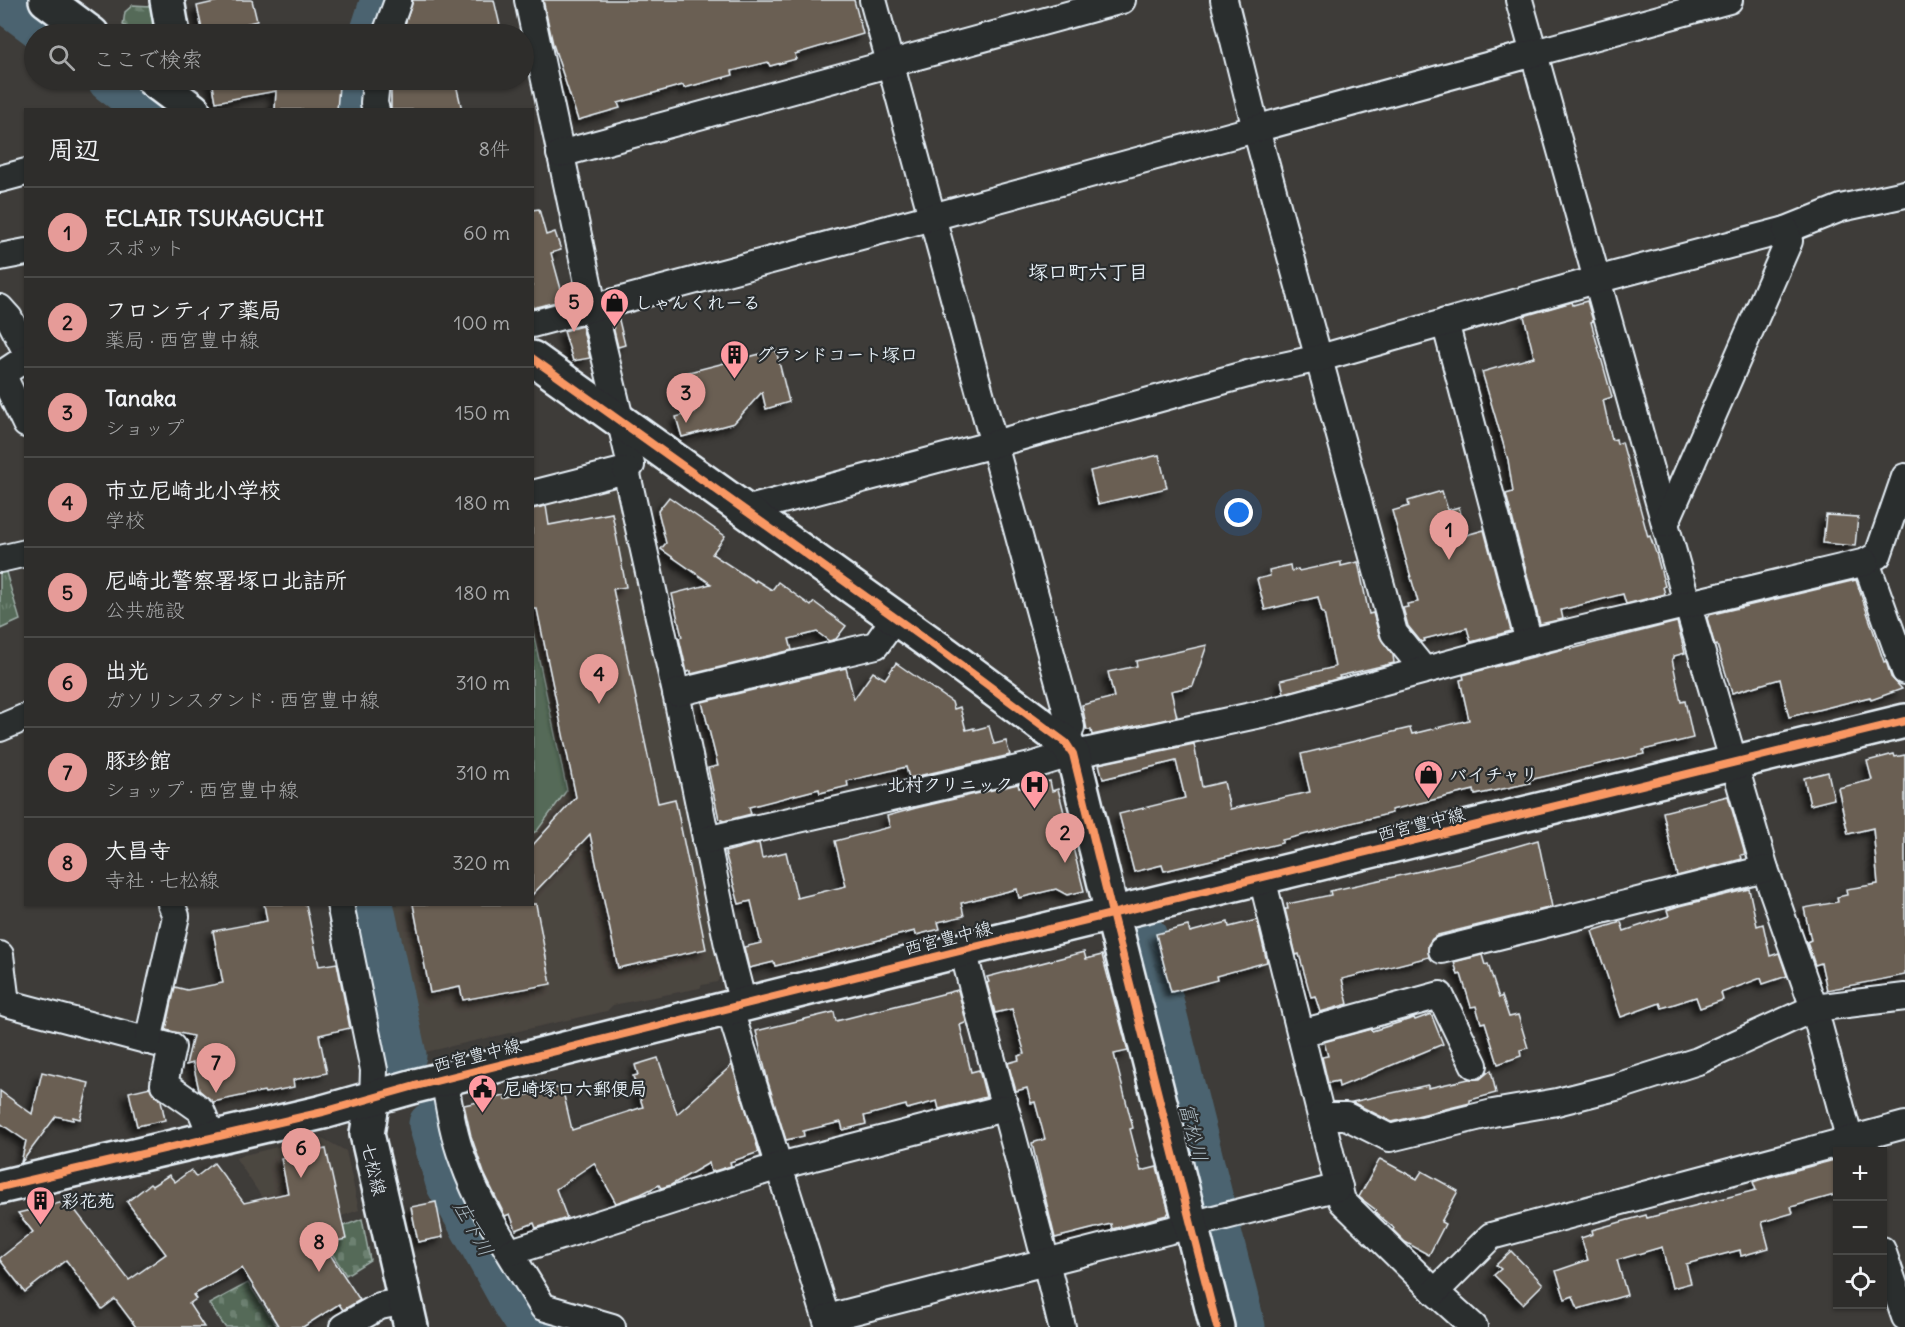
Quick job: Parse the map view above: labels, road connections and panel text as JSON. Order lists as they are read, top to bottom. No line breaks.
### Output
{"streets":{"main road":["西宮豊中線","七松線"]},"crossings":[["西宮豊中線","七松線"]],"districts":["塚口町六丁目"],"water":["富松川","庄下川"],"places":{"shop":["しゃんくれーる","バイチャリ"],"building":["グランドコート塚口","彩花苑"],"hospital":["北村クリニック"],"public building":["尼崎塚口六郵便局"]},"page":{"search":"ここで検索","heading":["周辺","8件"],"list":[{"mark":"1","name":"ECLAIR TSUKAGUCHI","note":"スポット","value":"60 m"},{"mark":"2","name":"フロンティア薬局","note":"薬局 · 西宮豊中線","value":"100 m"},{"mark":"3","name":"Tanaka","note":"ショップ","value":"150 m"},{"mark":"4","name":"市立尼崎北小学校","note":"学校","value":"180 m"},{"mark":"5","name":"尼崎北警察署塚口北詰所","note":"公共施設","value":"180 m"},{"mark":"6","name":"出光","note":"ガソリンスタンド · 西宮豊中線","value":"310 m"},{"mark":"7","name":"豚珍館","note":"ショップ · 西宮豊中線","value":"310 m"},{"mark":"8","name":"大昌寺","note":"寺社 · 七松線","value":"320 m"}],"pins":["5","3","1","4","2","7","6","8"],"map_buttons":["+","−"]}}
